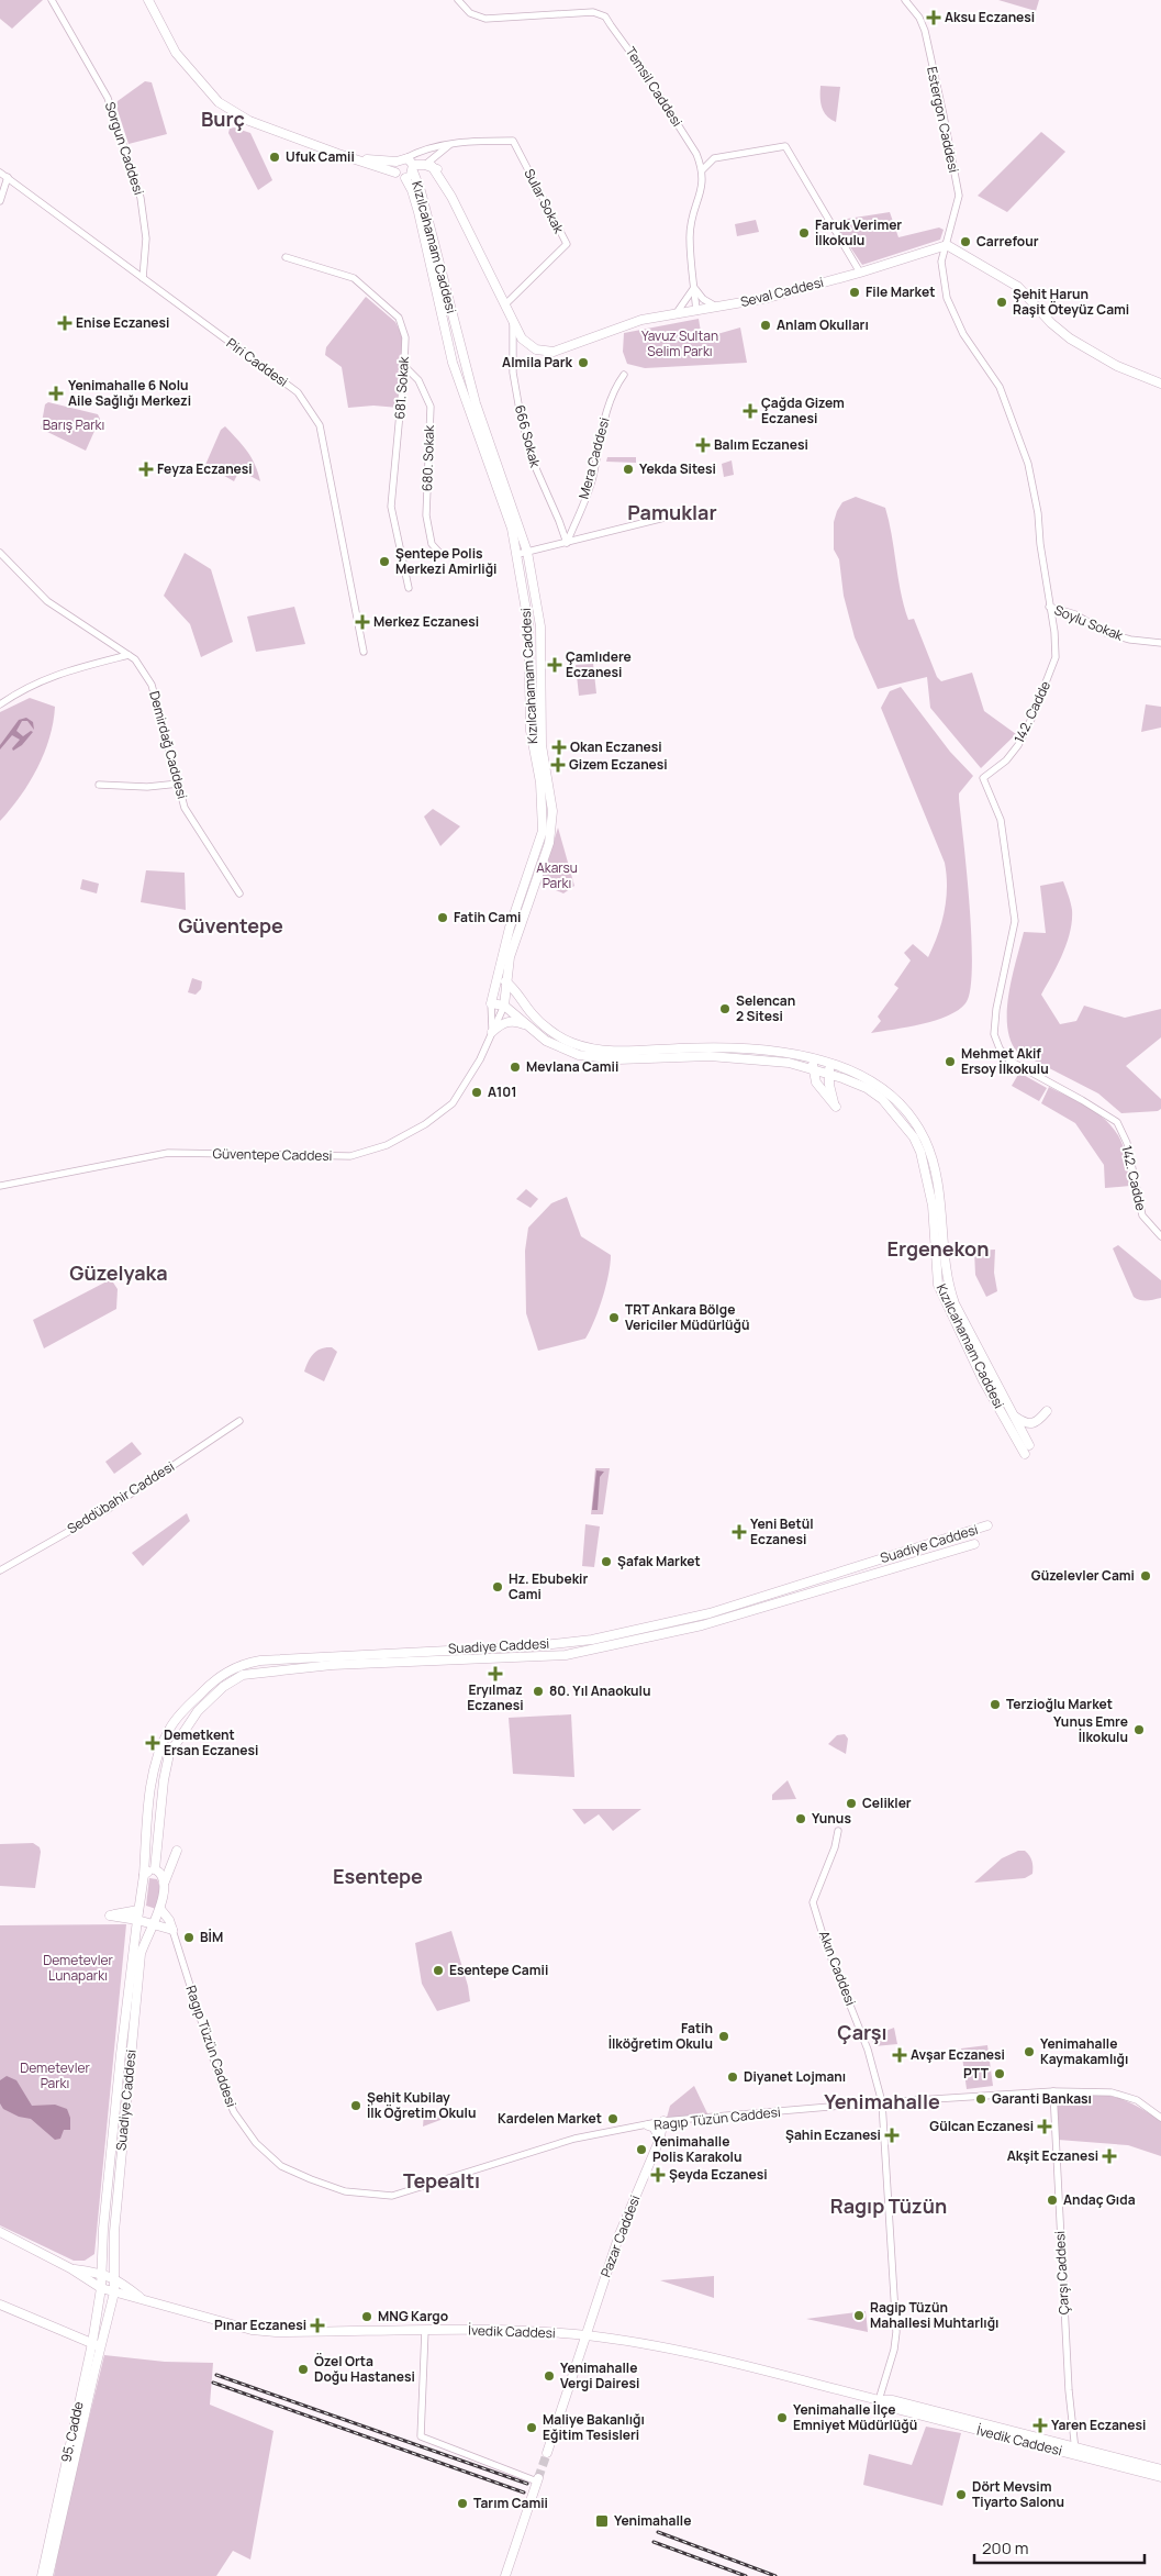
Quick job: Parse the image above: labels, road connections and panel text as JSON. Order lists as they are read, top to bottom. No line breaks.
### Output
{"streets":{"main road":["Kızılcahamam Caddesi","Seval Caddesi","Suadiye Caddesi","Ragıp Tüzün Caddesi","Pazar Caddesi","İvedik Caddesi","95. Cadde"],"street":["Temsil Caddesi","Estergon Caddesi","Sorgun Caddesi","Sular Sokak","Piri Caddesi","681. Sokak","666 Sokak","680. Sokak","Mera Caddesi","Soylu Sokak","142. Cadde","Demirdağ Caddesi","Güventepe Caddesi","Seddübahir Caddesi","Akın Caddesi","Çarşı Caddesi"]},"crossings":[["Estergon Caddesi","Seval Caddesi"],["Estergon Caddesi","142. Cadde"],["Sorgun Caddesi","Piri Caddesi"],["Sular Sokak","Seval Caddesi"],["Kızılcahamam Caddesi","Güventepe Caddesi"],["Seval Caddesi","666 Sokak"],["Seval Caddesi","142. Cadde"],["681. Sokak","680. Sokak"],["666 Sokak","Mera Caddesi"],["Soylu Sokak","142. Cadde"],["Suadiye Caddesi","Ragıp Tüzün Caddesi"],["Suadiye Caddesi","İvedik Caddesi"],["Akın Caddesi","Ragıp Tüzün Caddesi"],["Akın Caddesi","İvedik Caddesi"],["Ragıp Tüzün Caddesi","Pazar Caddesi"],["Ragıp Tüzün Caddesi","Çarşı Caddesi"],["Pazar Caddesi","İvedik Caddesi"],["Çarşı Caddesi","İvedik Caddesi"],["İvedik Caddesi","95. Cadde"]],"districts":["Burç","Pamuklar","Güventepe","Ergenekon","Güzelyaka","Esentepe","Çarşı","Yenimahalle","Tepealtı","Ragıp Tüzün"],"parks":["Yavuz Sultan Selim Parkı","Barış Parkı","Akarsu Parkı","Demetevler Lunaparkı","Demetevler Parkı"],"places":{"health":["Aksu Eczanesi","Enise Eczanesi","Yenimahalle 6 Nolu Aile Sağlığı Merkezi","Çağda Gizem Eczanesi","Balım Eczanesi","Feyza Eczanesi","Merkez Eczanesi","Çamlıdere Eczanesi","Okan Eczanesi","Gizem Eczanesi","Yeni Betül Eczanesi","Eryılmaz Eczanesi","Demetkent Ersan Eczanesi","Avşar Eczanesi","Gülcan Eczanesi","Şahin Eczanesi","Akşit Eczanesi","Şeyda Eczanesi","Pınar Eczanesi","Yaren Eczanesi"],"other":["Ufuk Camii","Faruk Verimer İlkokulu","Carrefour","File Market","Şehit Harun Raşit Öteyüz Cami","Anlam Okulları","Almila Park","Yekda Sitesi","Şentepe Polis Merkezi Amirliği","Fatih Cami","Selencan 2 Sitesi","Mehmet Akif Ersoy İlkokulu","Mevlana Camii","A101","TRT Ankara Bölge Vericiler Müdürlüğü","Şafak Market","Güzelevler Cami","Hz. Ebubekir Cami","80. Yıl Anaokulu","Terzioğlu Market","Yunus Emre İlkokulu","Celikler","Yunus","BİM","Esentepe Camii","Fatih İlköğretim Okulu","Yenimahalle Kaymakamlığı","PTT","Diyanet Lojmanı","Garanti Bankası","Şehit Kubilay İlk Öğretim Okulu","Kardelen Market","Yenimahalle Polis Karakolu","Andaç Gıda","Ragip Tüzün Mahallesi Muhtarlığı","MNG Kargo","Özel Orta Doğu Hastanesi","Yenimahalle Vergi Dairesi","Yenimahalle İlçe Emniyet Müdürlüğü","Maliye Bakanlığı Eğitim Tesisleri","Dört Mevsim Tiyarto Salonu","Tarım Camii"],"transit":["Yenimahalle"]},"scale_bar":"200 m"}
